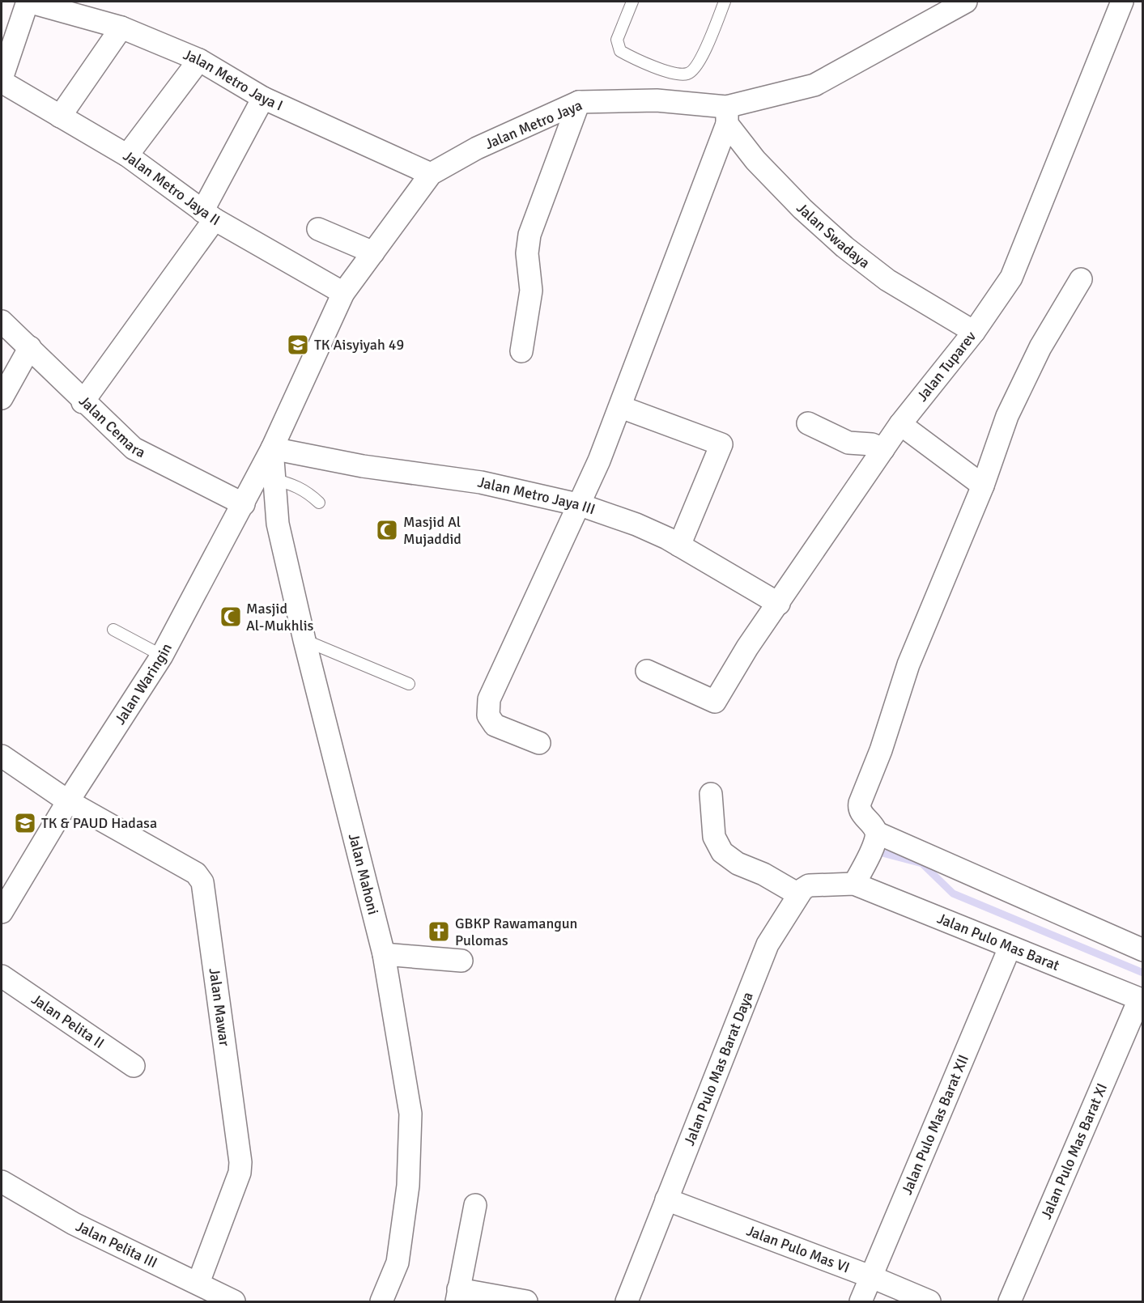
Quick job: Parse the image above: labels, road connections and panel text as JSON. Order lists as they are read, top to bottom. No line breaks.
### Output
{"streets":{"street":["Jalan Metro Jaya I","Jalan Metro Jaya","Jalan Metro Jaya II","Jalan Swadaya","Jalan Tuparev","Jalan Cemara","Jalan Metro Jaya III","Jalan Waringin","Jalan Mahoni","Jalan Pulo Mas Barat","Jalan Mawar","Jalan Pelita II","Jalan Pulo Mas Barat Daya","Jalan Pulo Mas Barat XII","Jalan Pulo Mas Barat XI","Jalan Pelita III","Jalan Pulo Mas VI"]},"crossings":[["Jalan Metro Jaya I","Jalan Metro Jaya"],["Jalan Metro Jaya","Jalan Metro Jaya II"],["Jalan Metro Jaya","Jalan Swadaya"],["Jalan Metro Jaya","Jalan Metro Jaya III"],["Jalan Metro Jaya","Jalan Waringin"],["Jalan Metro Jaya","Jalan Mahoni"],["Jalan Swadaya","Jalan Tuparev"],["Jalan Tuparev","Jalan Metro Jaya III"],["Jalan Cemara","Jalan Waringin"],["Jalan Metro Jaya III","Jalan Waringin"],["Jalan Metro Jaya III","Jalan Mahoni"],["Jalan Waringin","Jalan Mahoni"],["Jalan Waringin","Jalan Mawar"],["Jalan Pulo Mas Barat","Jalan Pulo Mas Barat XII"],["Jalan Pulo Mas Barat","Jalan Pulo Mas Barat XI"],["Jalan Mawar","Jalan Pelita III"],["Jalan Pulo Mas Barat Daya","Jalan Pulo Mas VI"],["Jalan Pulo Mas Barat XII","Jalan Pulo Mas VI"]],"places":{"school or university":["TK Aisyiyah 49","TK & PAUD Hadasa"],"mosque":["Masjid Al Mujaddid","Masjid Al-Mukhlis"],"church":["GBKP Rawamangun Pulomas"]}}
